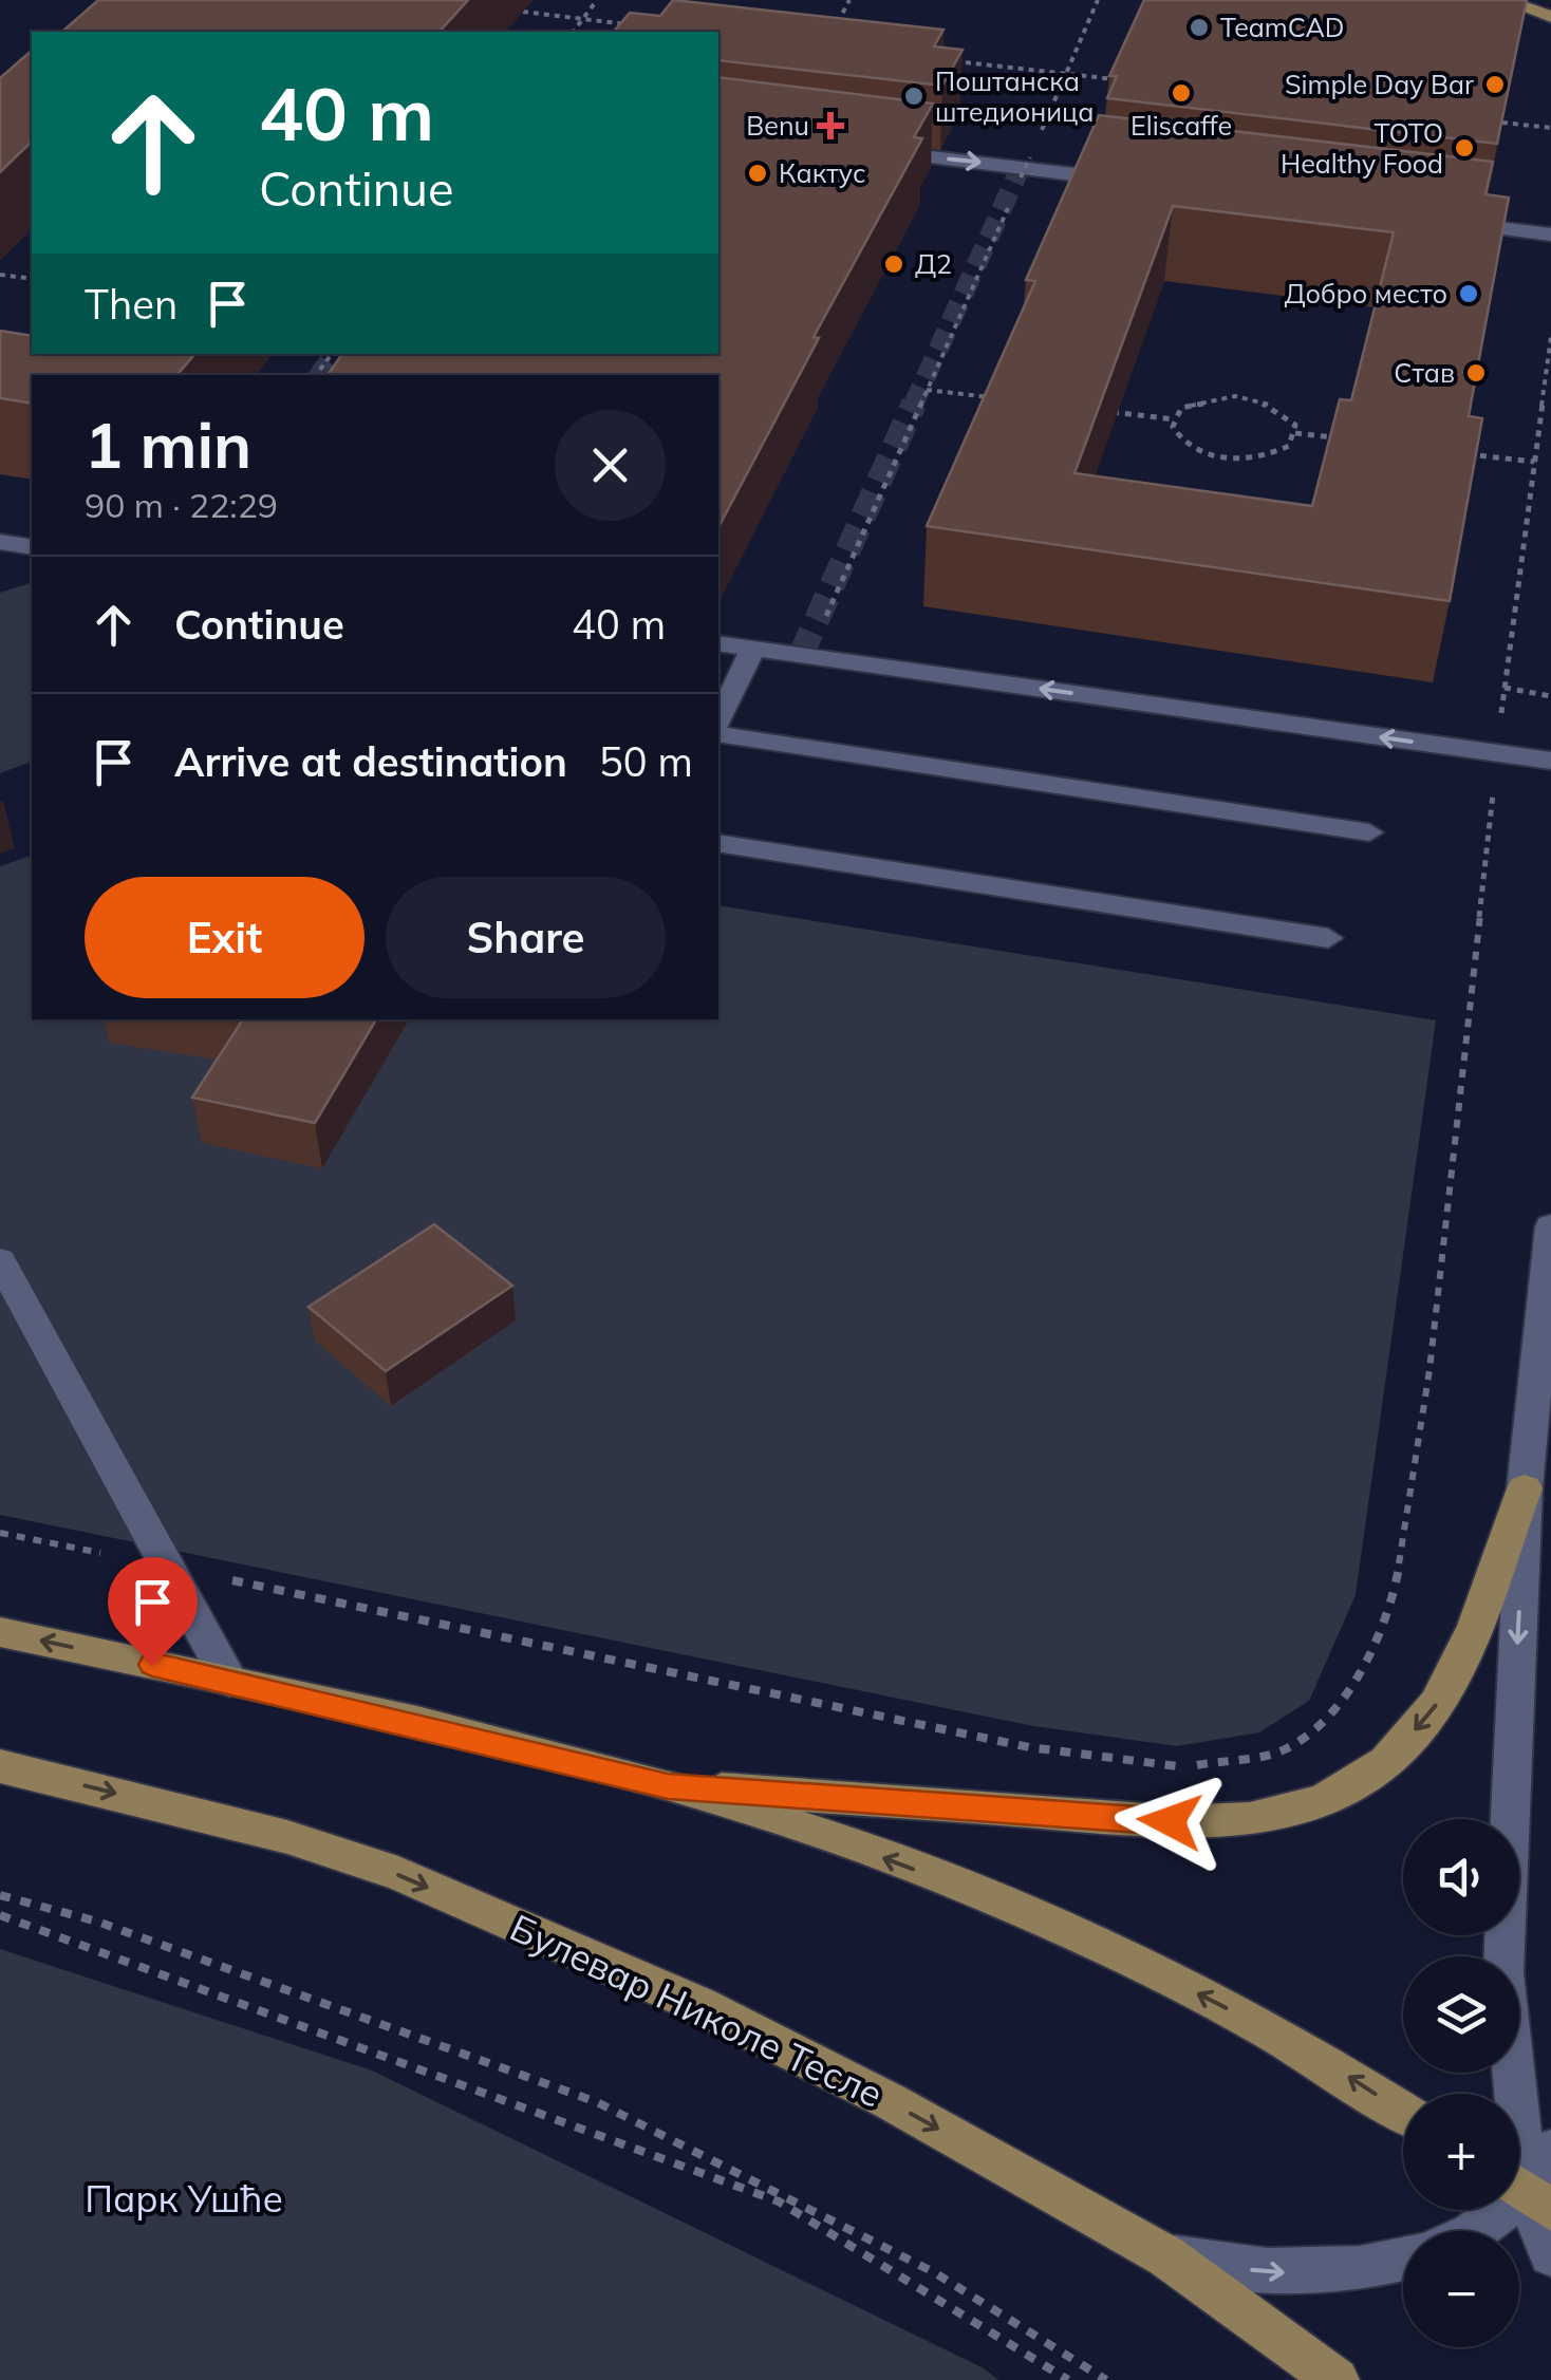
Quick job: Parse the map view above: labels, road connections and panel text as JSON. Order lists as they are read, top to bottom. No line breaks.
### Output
{"streets":{"main road":["Булевар Николе Тесле"]},"parks":["Парк Ушће"],"places":{"other":["TeamCAD","Simple Day Bar","Eliscaffe","Поштанска штедионица","TOTO Healthy Food","Кактус","Д2","Добро место","Став"],"health":["Benu"]},"page":{"turn":["40 m","Continue"],"then":"Then","heading":["1 min","90 m · 22:29"],"list":[{"name":"Continue","value":"40 m"},{"name":"Arrive at destination","value":"50 m"}],"buttons":["Exit","Share"],"map_buttons":["+","−"]}}
